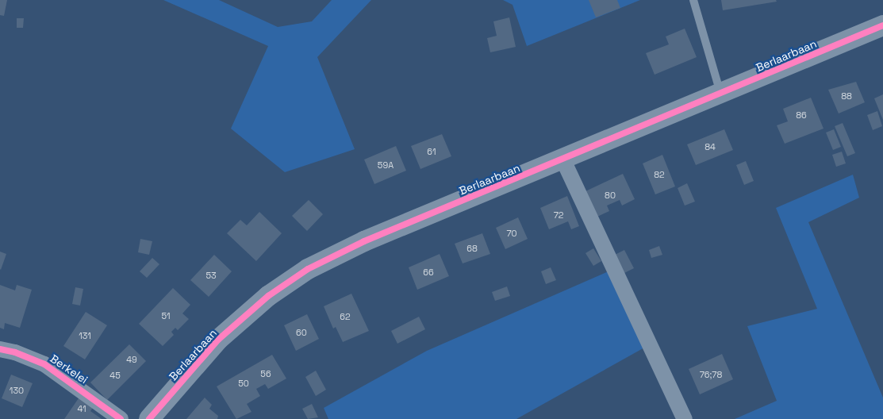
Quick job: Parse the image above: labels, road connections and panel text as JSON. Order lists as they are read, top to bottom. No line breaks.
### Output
{"streets":{"street":["Berlaarbaan","Berkelei"]},"house_numbers":["88","86","84","61","59A","82","80","72","70","68","66","53","51","62","60","131","49","56","76;78","45","50","130","41"]}
